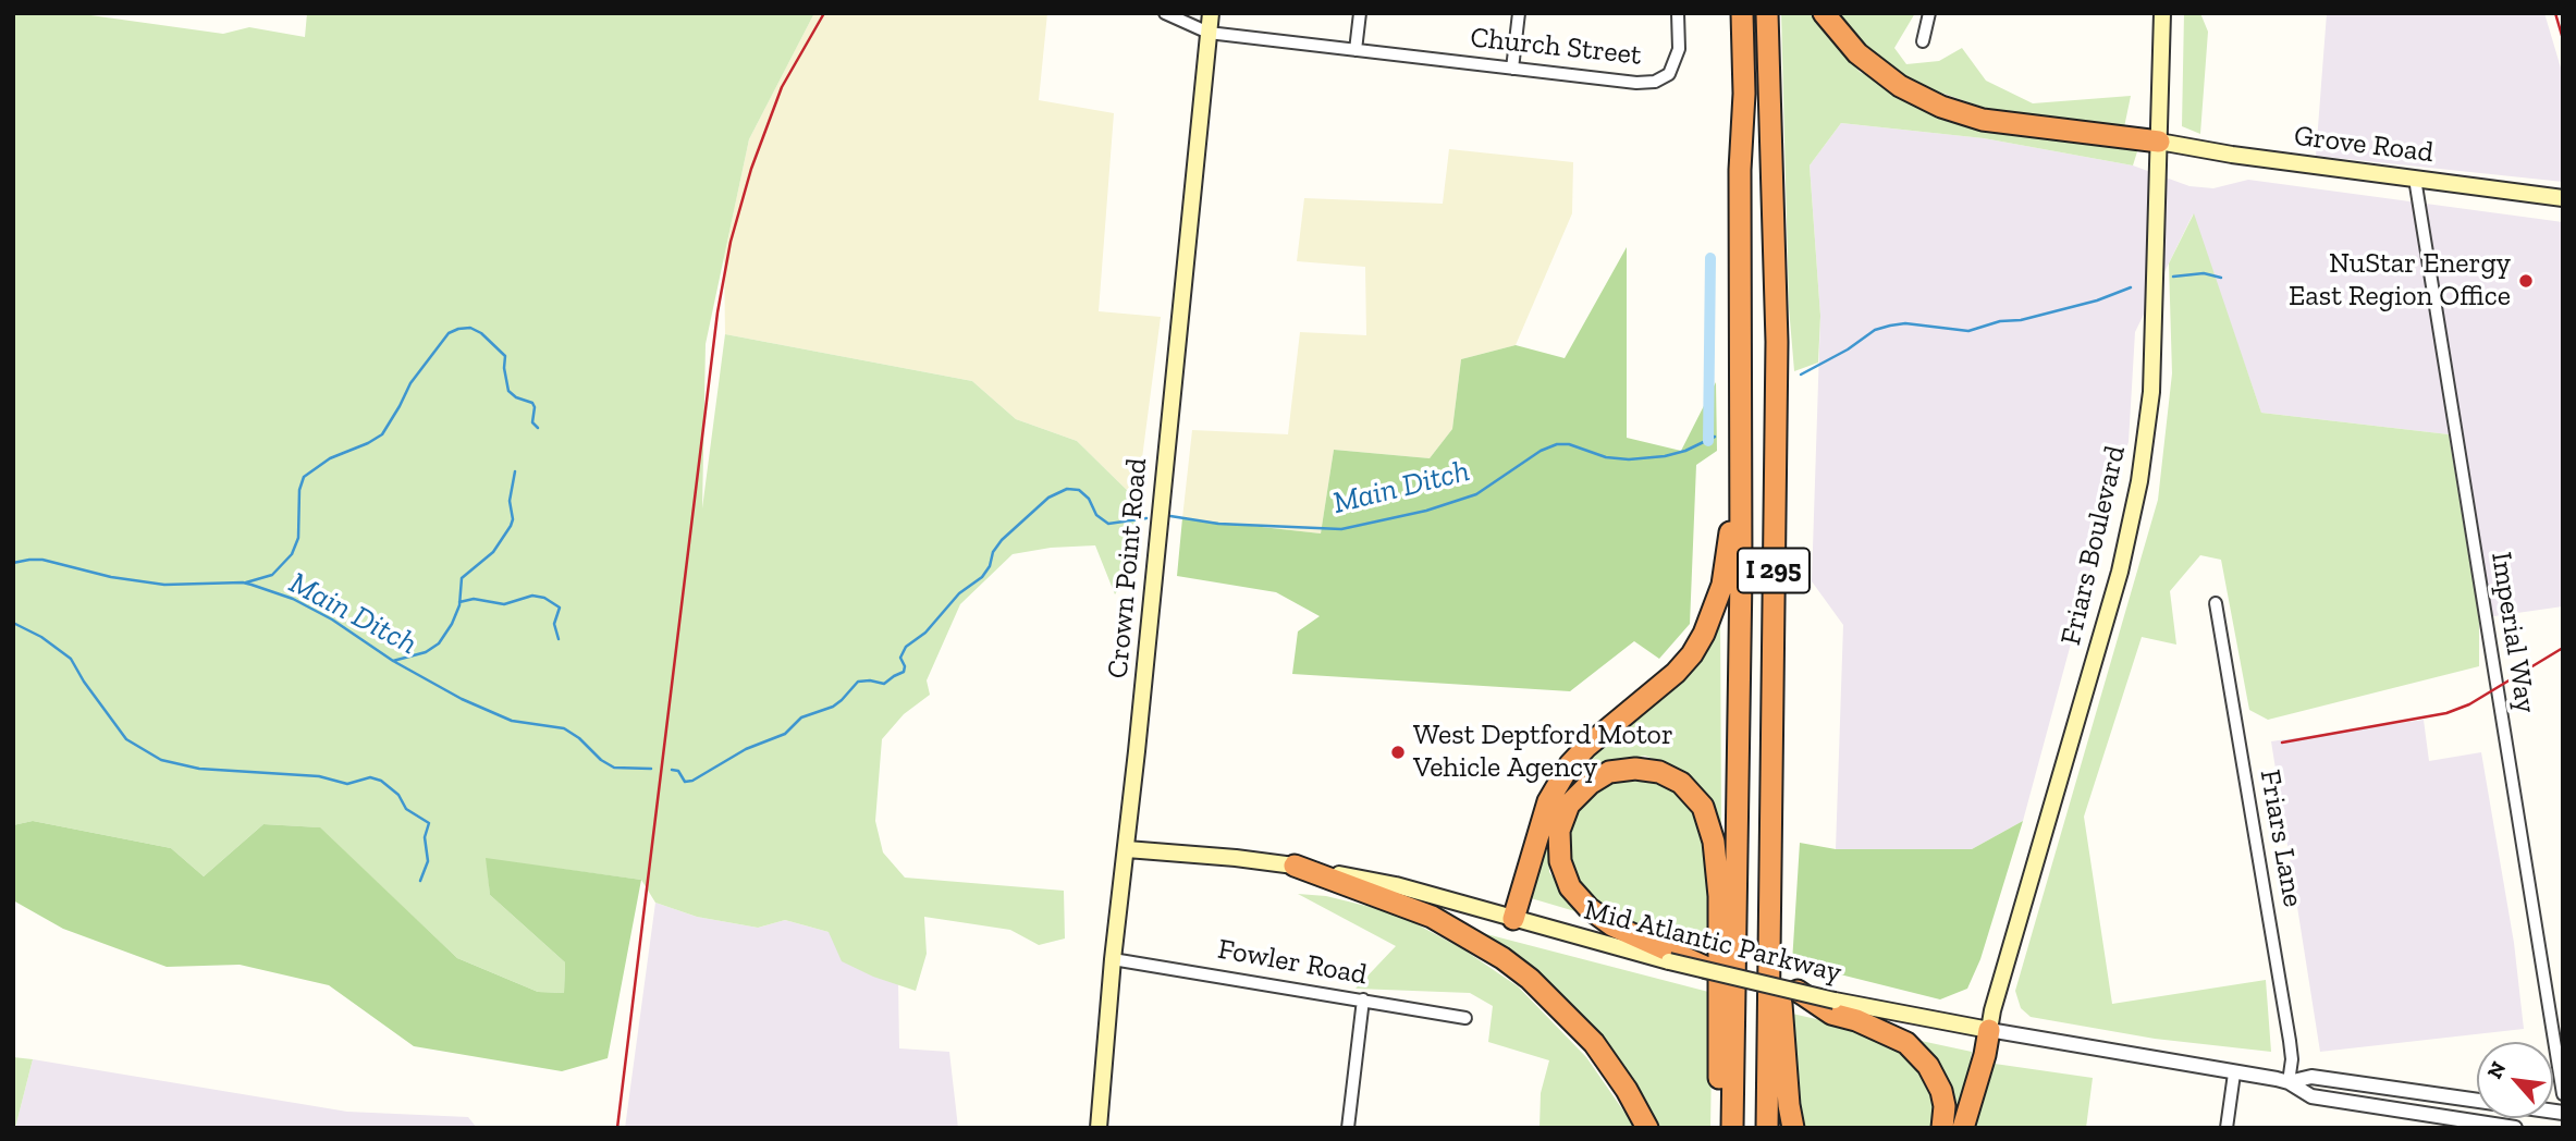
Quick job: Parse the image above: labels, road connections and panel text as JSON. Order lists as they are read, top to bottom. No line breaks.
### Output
{"streets":{"highway":["I 295"],"main road":["Grove Road","Friars Boulevard","Crown Point Road","Mid Atlantic Parkway"],"street":["Church Street","Imperial Way","Friars Lane","Fowler Road"]},"crossings":[["Church Street","Crown Point Road"],["Grove Road","Friars Boulevard"],["Grove Road","Imperial Way"],["Friars Boulevard","Mid Atlantic Parkway"],["Crown Point Road","Mid Atlantic Parkway"],["Crown Point Road","Fowler Road"],["Friars Lane","Mid Atlantic Parkway"]],"water":["Main Ditch"],"places":["NuStar Energy East Region Office","West Deptford Motor Vehicle Agency"],"north":"top left"}
